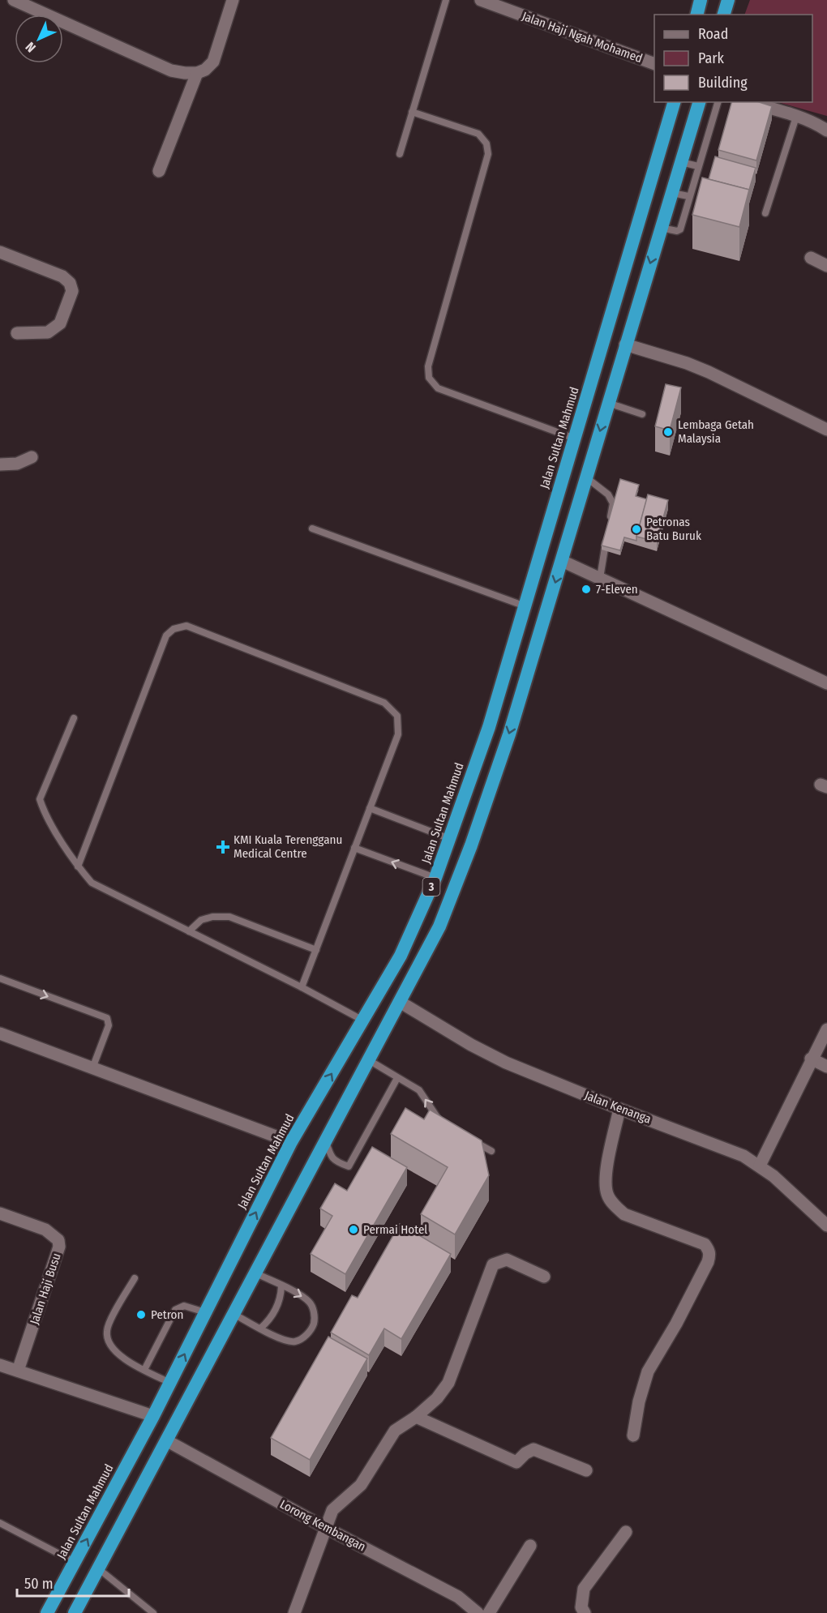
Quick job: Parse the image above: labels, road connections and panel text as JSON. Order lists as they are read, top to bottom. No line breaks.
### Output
{"streets":{"highway":["Jalan Sultan Mahmud","3"],"street":["Jalan Haji Ngah Mohamed","Jalan Kenanga","Jalan Haji Busu","Lorong Kembangan"]},"crossings":[["3","Jalan Kenanga"],["3","Lorong Kembangan"]],"places":{"other":["Lembaga Getah Malaysia","Petronas Batu Buruk","7-Eleven","Permai Hotel","Petron"],"health":["KMI Kuala Terengganu Medical Centre"]},"legend":["Road","Park","Building"],"scale_bar":"50 m","north":"bottom left"}
